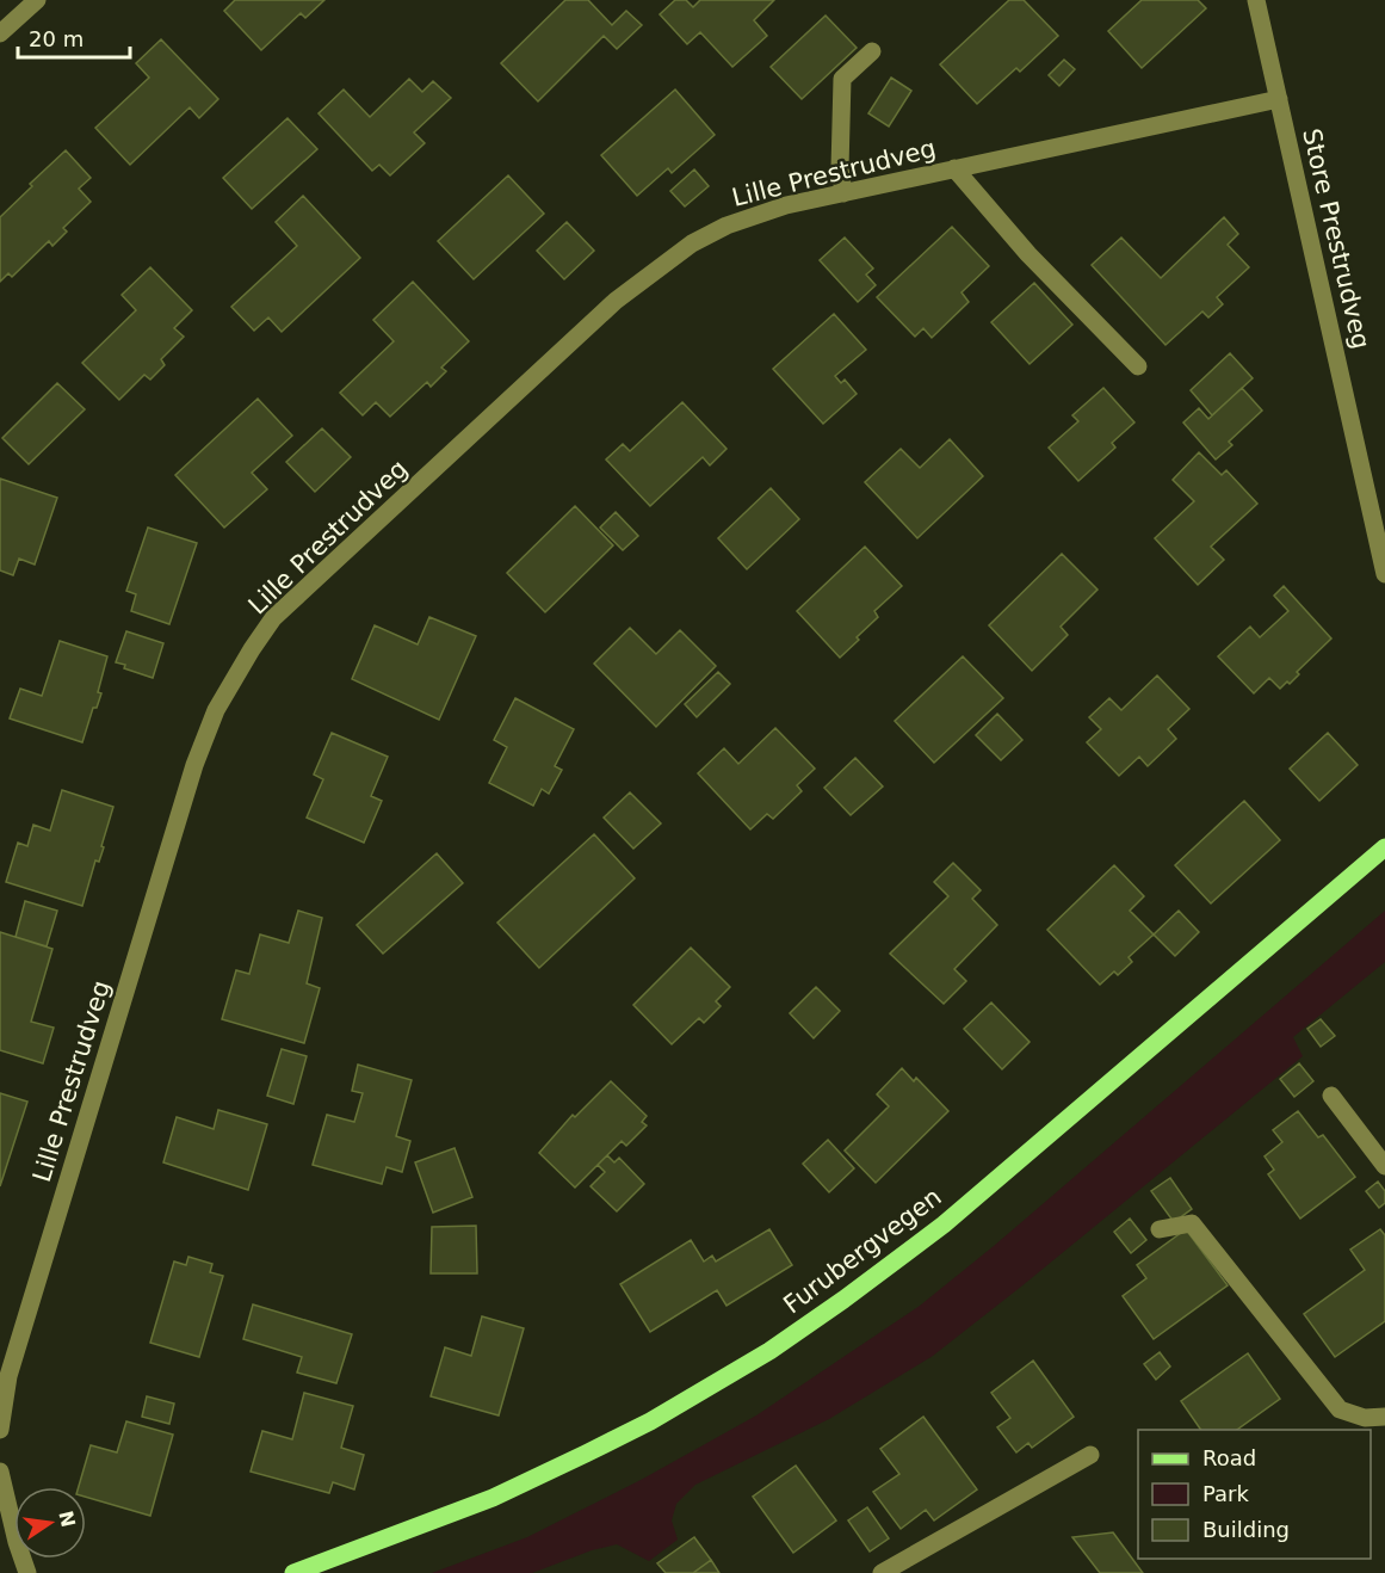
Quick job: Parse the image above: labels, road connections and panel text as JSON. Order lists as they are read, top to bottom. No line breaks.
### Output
{"streets":{"main road":["Furubergvegen"],"street":["Lille Prestrudveg","Store Prestrudveg"]},"crossings":[["Lille Prestrudveg","Store Prestrudveg"]],"legend":["Road","Park","Building"],"scale_bar":"20 m","north":"right"}
